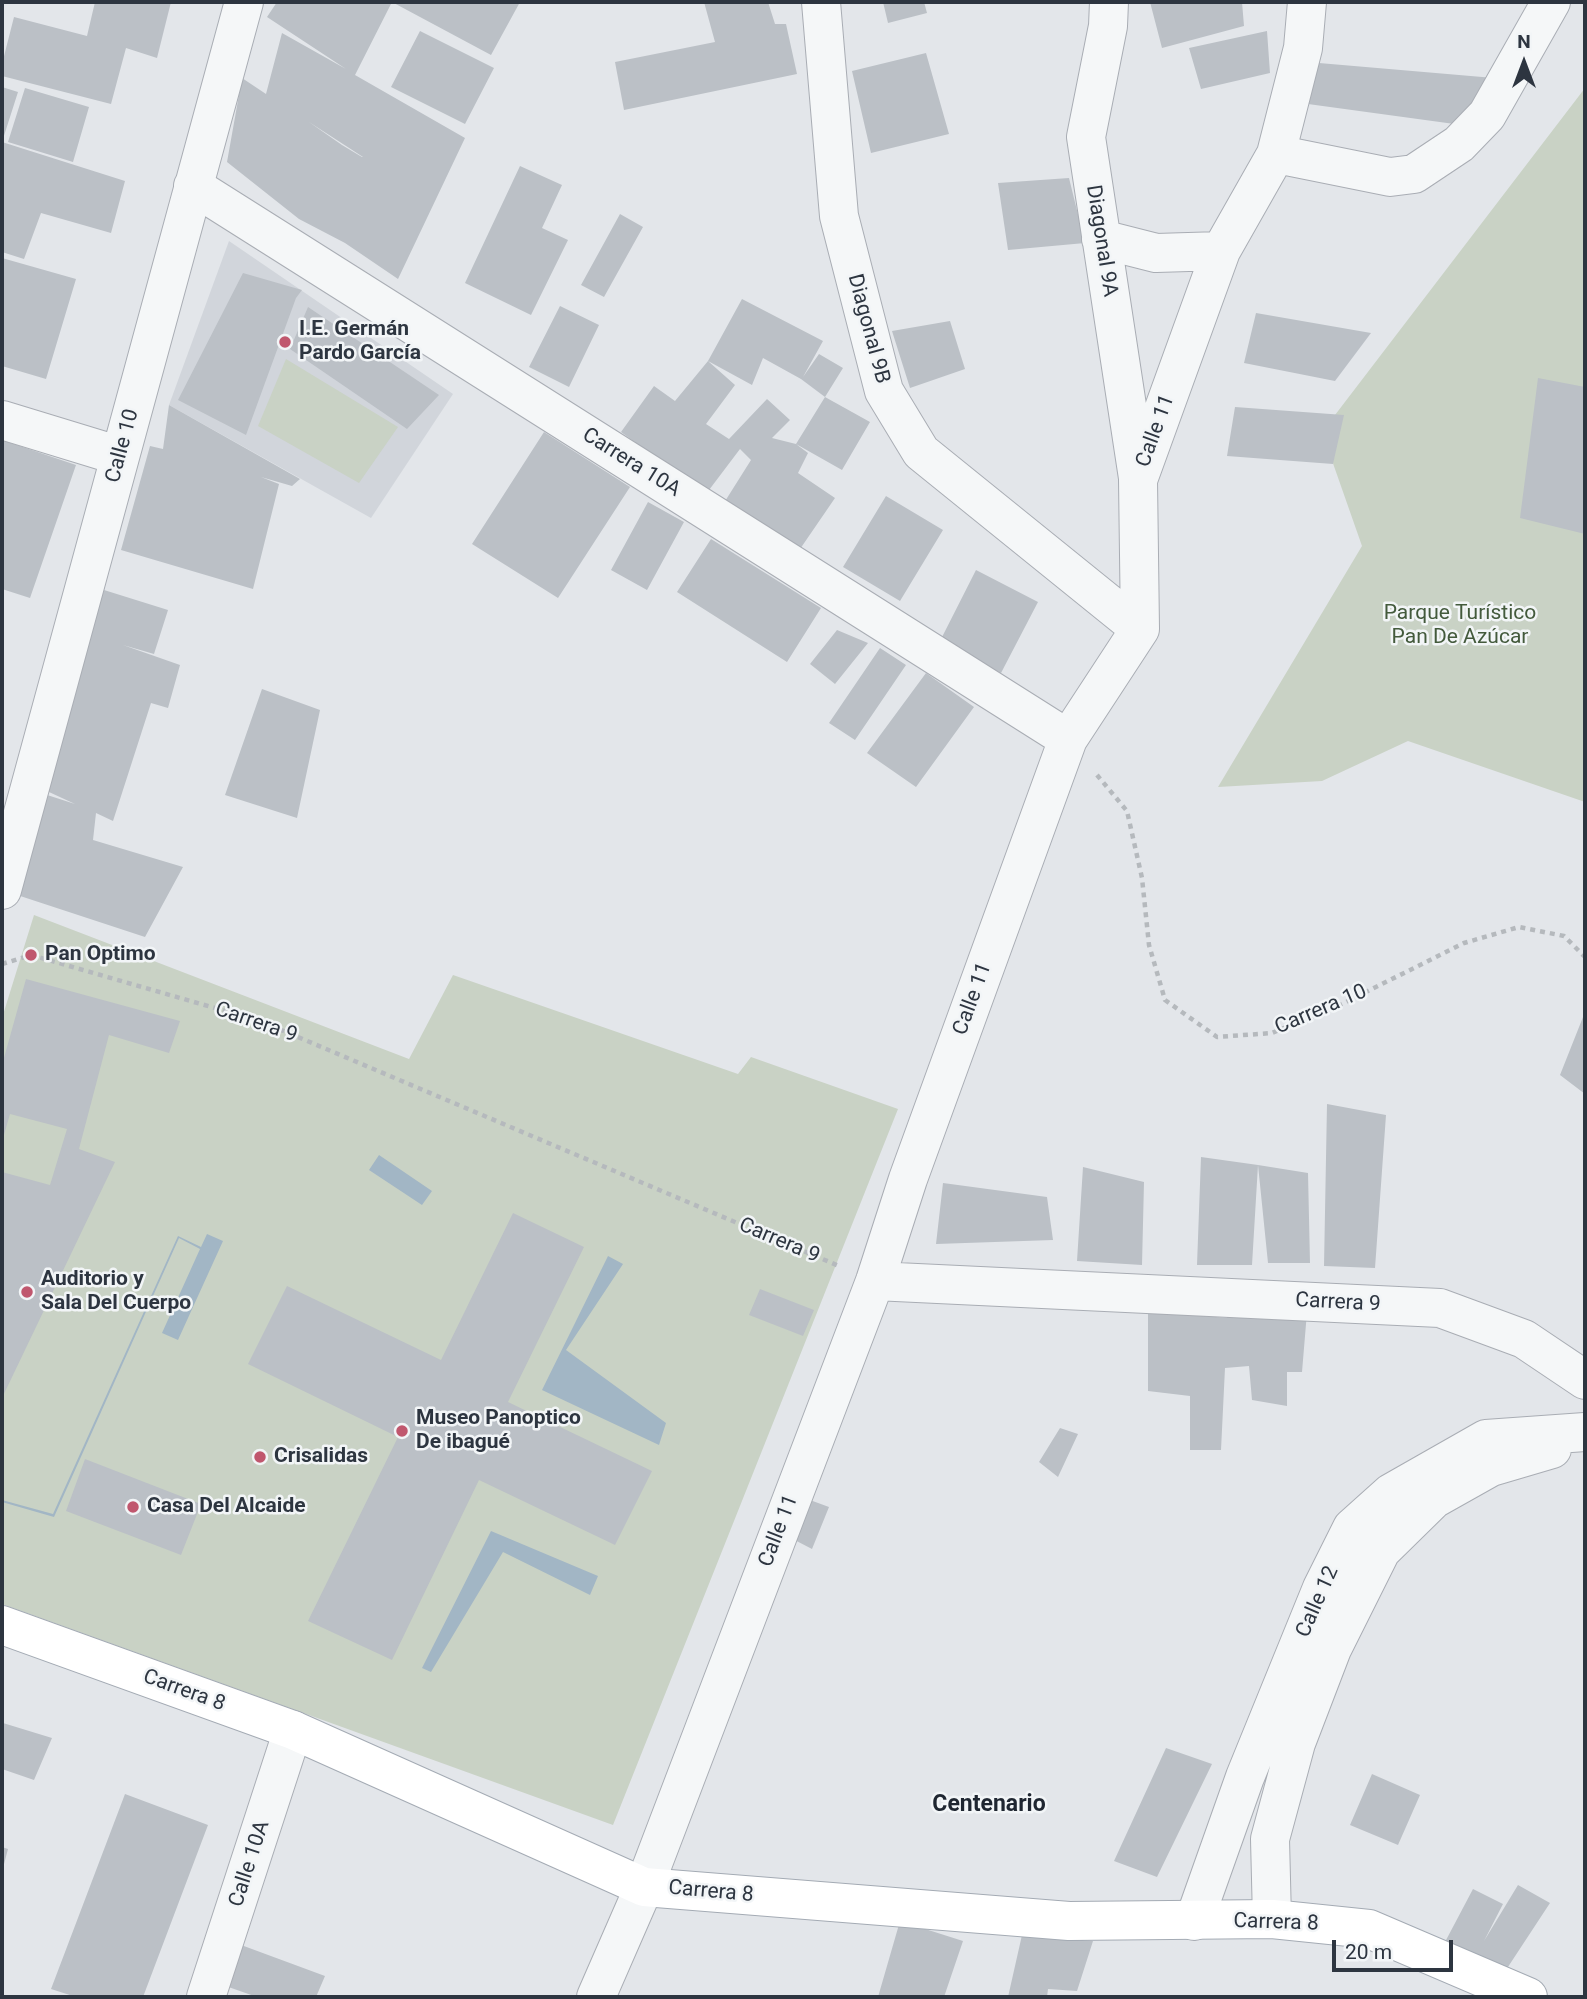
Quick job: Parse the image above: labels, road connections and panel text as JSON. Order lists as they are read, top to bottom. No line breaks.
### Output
{"streets":{"main road":["Carrera 8"],"street":["Diagonal 9A","Diagonal 9B","Calle 11","Calle 10","Carrera 10A","Carrera 9","Calle 12","Calle 10A"],"path":["Carrera 10"]},"crossings":[["Diagonal 9A","Calle 11"],["Diagonal 9B","Calle 11"],["Calle 11","Carrera 10A"],["Calle 11","Carrera 10"],["Calle 11","Carrera 9"],["Calle 11","Carrera 8"],["Calle 10","Carrera 10A"],["Carrera 10A","Carrera 10"],["Calle 12","Carrera 8"],["Carrera 8","Calle 10A"]],"districts":["Centenario"],"parks":["Parque Turístico Pan De Azúcar"],"places":["I.E. Germán Pardo García","Pan Optimo","Auditorio y Sala Del Cuerpo","Museo Panoptico De ibagué","Crisalidas","Casa Del Alcaide"],"scale_bar":"20 m","north":"top"}
